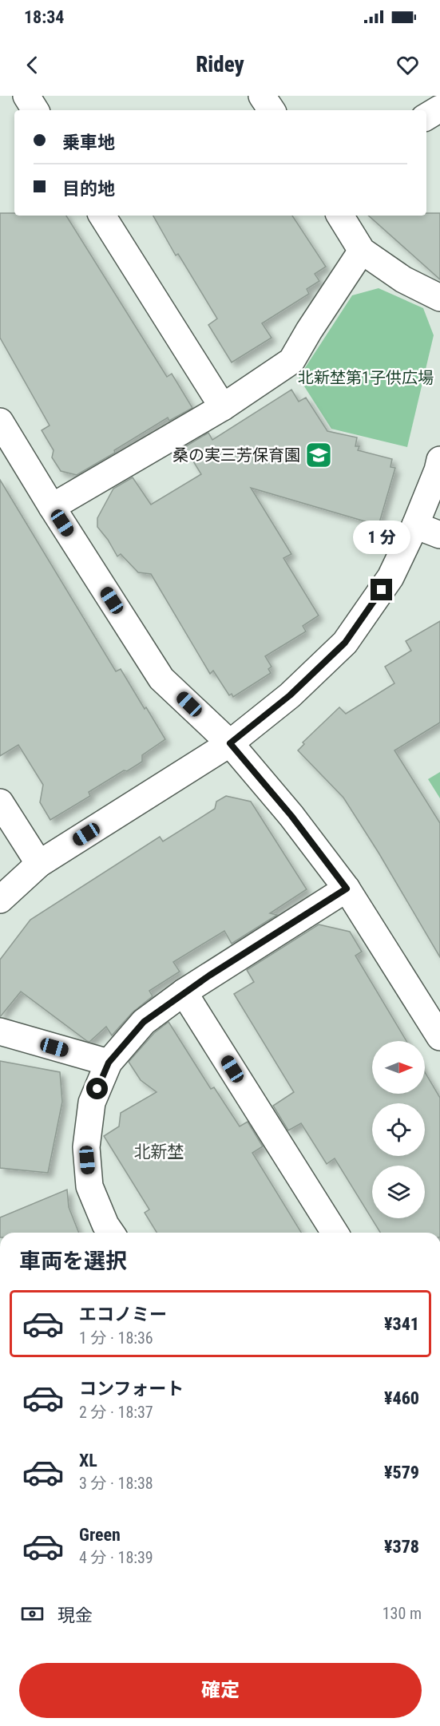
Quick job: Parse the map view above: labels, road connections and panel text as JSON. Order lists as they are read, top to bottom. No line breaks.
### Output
{"districts":["北新埜"],"parks":["北新埜第1子供広場"],"places":{"school or university":["桑の実三芳保育園"]},"north":"right","page":{"status":"18:34","header":"Ridey","banner":["乗車地","目的地"],"bubble":"1 分","heading":"車両を選択","list":[{"name":"エコノミー","note":"1 分 · 18:36","value":"¥341"},{"name":"コンフォート","note":"2 分 · 18:37","value":"¥460"},{"name":"XL","note":"3 分 · 18:38","value":"¥579"},{"name":"Green","note":"4 分 · 18:39","value":"¥378"}],"pay":["現金","130 m"],"buttons":"確定"}}
